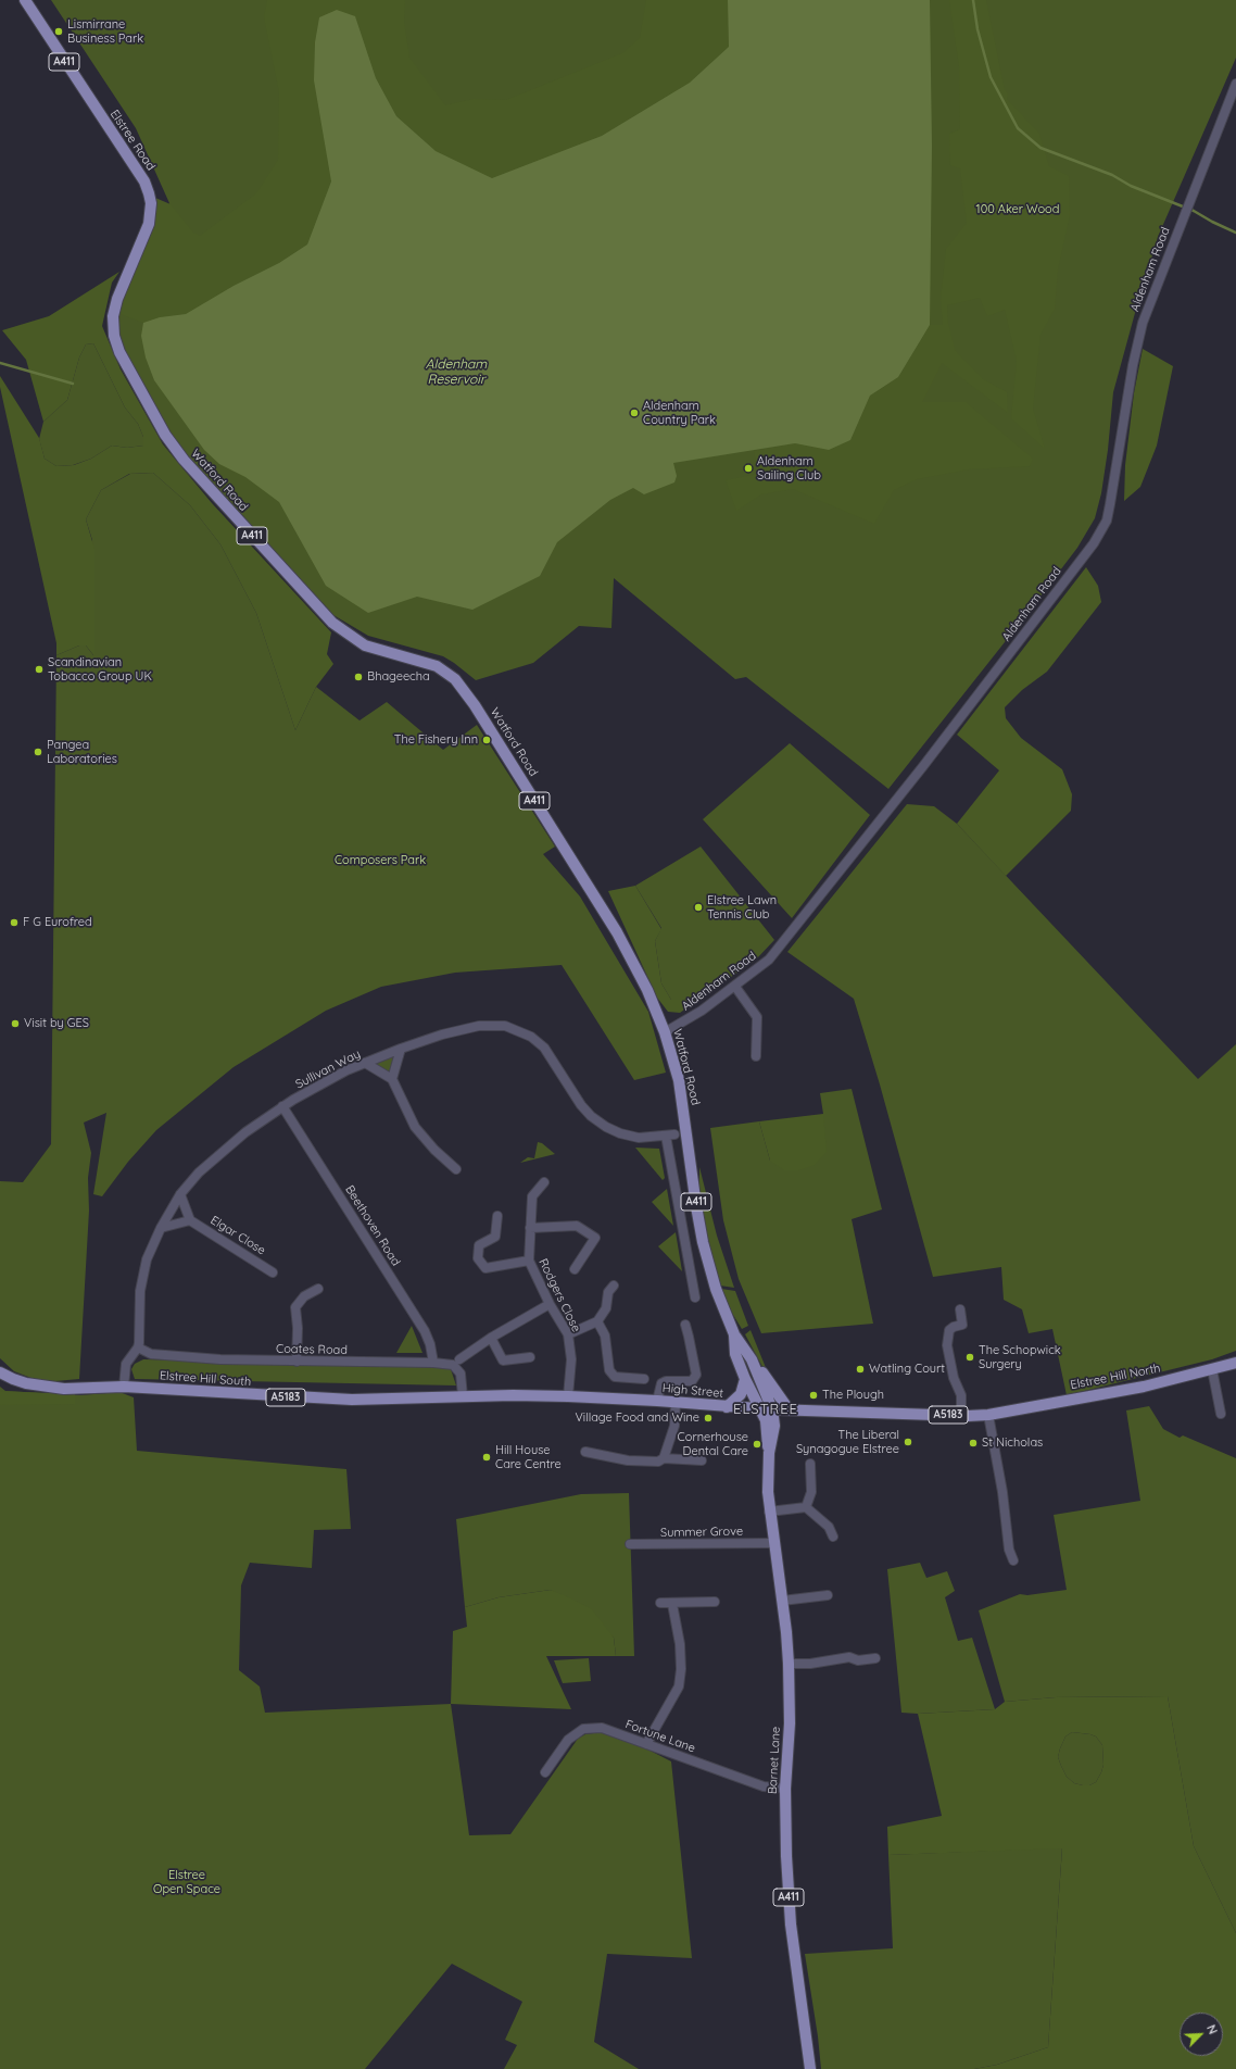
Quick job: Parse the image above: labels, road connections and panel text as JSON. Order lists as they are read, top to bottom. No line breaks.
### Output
{"streets":{"main road":["A411","Elstree Road","Watford Road","Elstree Hill North","Elstree Hill South","High Street","A5183","Barnet Lane"],"street":["Aldenham Road","Sullivan Way","Beethoven Road","Elgar Close","Rodgers Close","Coates Road","Summer Grove","Fortune Lane"]},"crossings":[["Elstree Road","Watford Road"],["Aldenham Road","Watford Road"],["Watford Road","High Street"],["Watford Road","Barnet Lane"],["Sullivan Way","Beethoven Road"],["Sullivan Way","Coates Road"],["Beethoven Road","Coates Road"],["Rodgers Close","High Street"],["Coates Road","Elstree Hill South"],["Elstree Hill North","High Street"],["Elstree Hill South","High Street"],["High Street","Barnet Lane"],["Summer Grove","Barnet Lane"],["Fortune Lane","Barnet Lane"]],"districts":["ELSTREE"],"water":["Aldenham Reservoir"],"parks":["100 Aker Wood","Composers Park","Elstree Open Space"],"places":["Lismirrane Business Park","Aldenham Country Park","Aldenham Sailing Club","Scandinavian Tobacco Group UK","Bhageecha","The Fishery Inn","Pangea Laboratories","Elstree Lawn Tennis Club","F G Eurofred","Visit by GES","The Schopwick Surgery","Watling Court","The Plough","Village Food and Wine","The Liberal Synagogue Elstree","St Nicholas","Cornerhouse Dental Care","Hill House Care Centre"],"north":"top right"}
